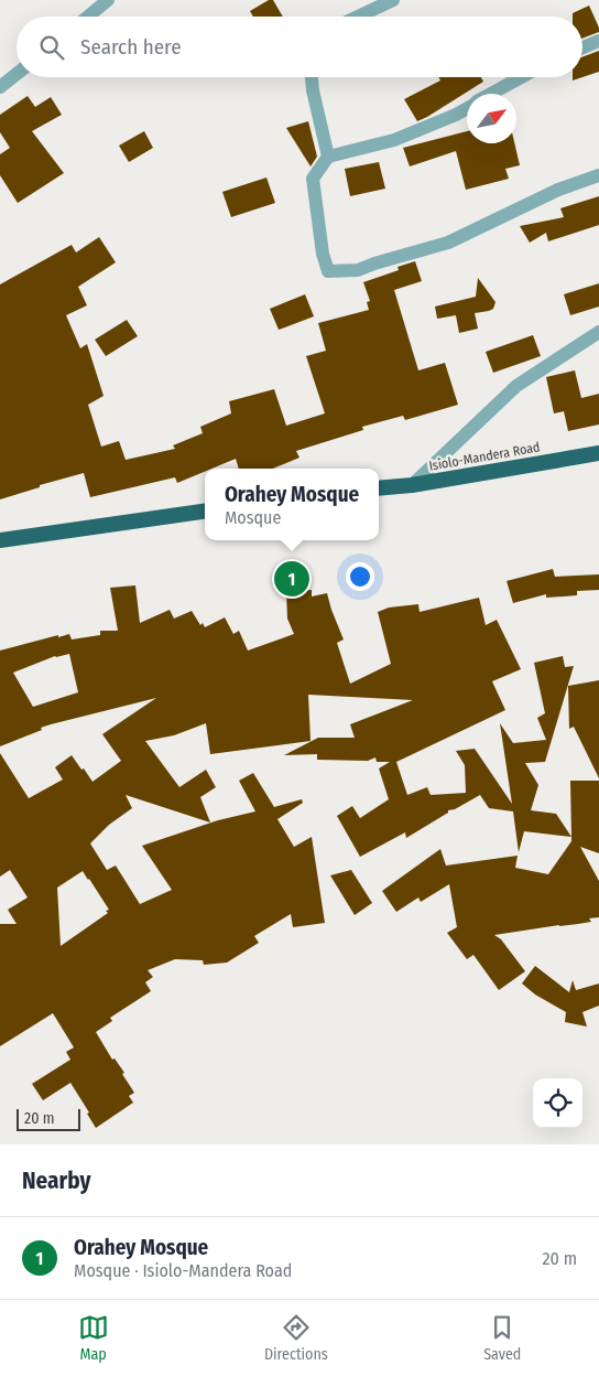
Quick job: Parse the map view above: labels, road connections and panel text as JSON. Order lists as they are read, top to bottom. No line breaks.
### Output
{"streets":{"highway":["Isiolo-Mandera Road"]},"scale_bar":"20 m","north":"top right","page":{"search":"Search here","popup":["Orahey Mosque","Mosque"],"pins":"1","scale":"20 m","heading":"Nearby","list":[{"mark":"1","name":"Orahey Mosque","note":"Mosque · Isiolo-Mandera Road","value":"20 m"}],"nav":["Map","Directions","Saved"]}}
